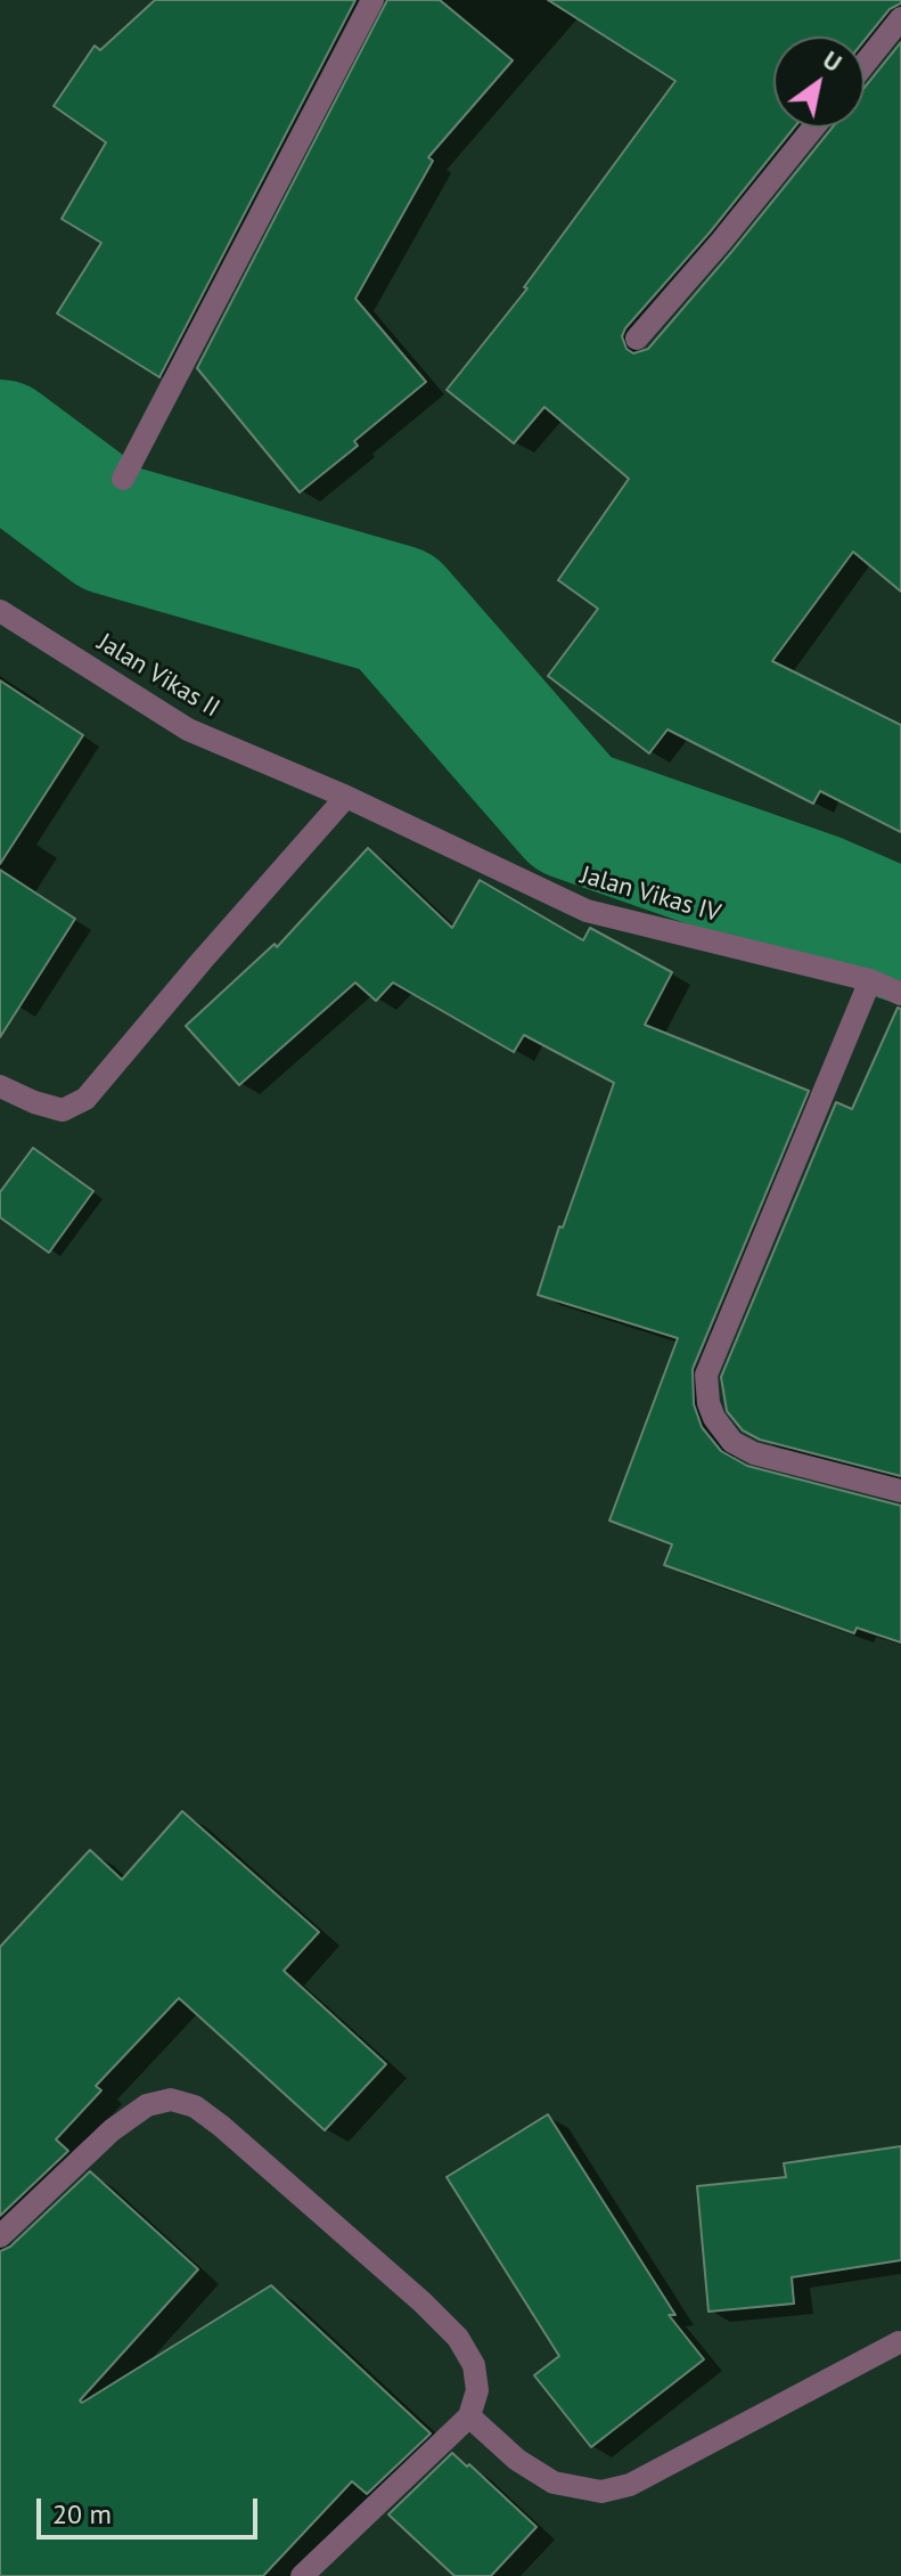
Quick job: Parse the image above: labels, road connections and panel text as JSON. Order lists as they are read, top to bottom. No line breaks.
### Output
{"streets":{"street":["Jalan Vikas II","Jalan Vikas IV"]},"crossings":[["Jalan Vikas II","Jalan Vikas IV"]],"scale_bar":"20 m","north":"top right"}
